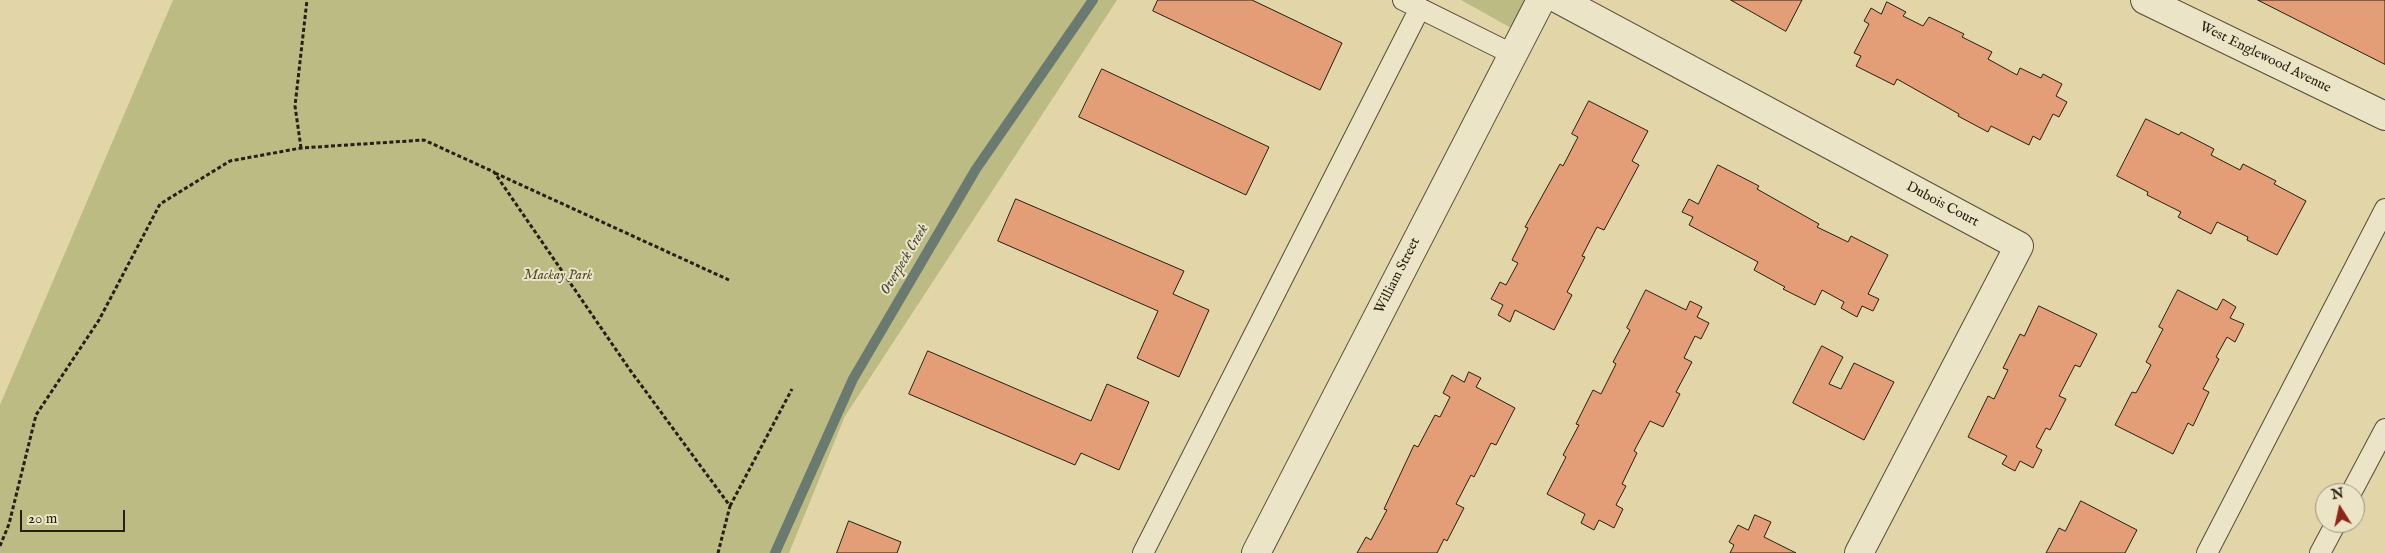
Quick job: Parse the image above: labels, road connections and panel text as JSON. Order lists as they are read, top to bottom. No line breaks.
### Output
{"streets":{"street":["West Englewood Avenue","Dubois Court","William Street"]},"water":["Overpeck Creek"],"parks":["Mackay Park"],"scale_bar":"20 m","north":"top"}
